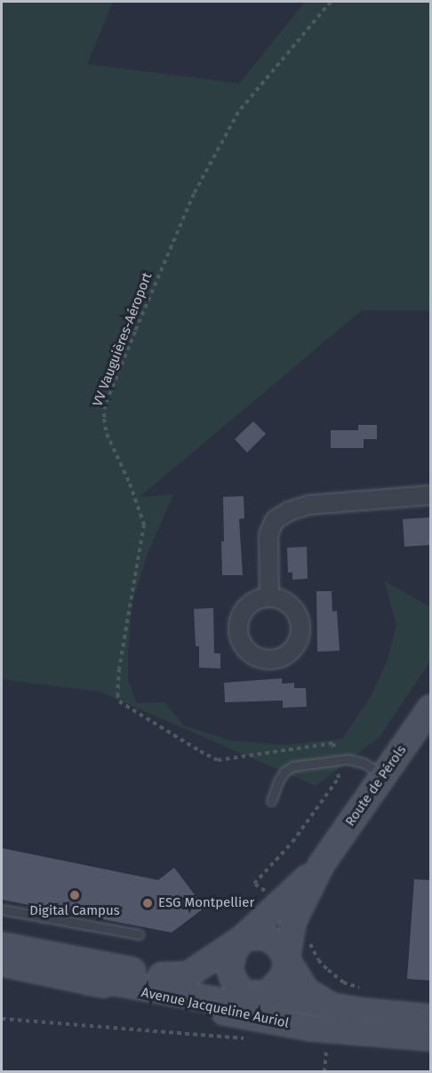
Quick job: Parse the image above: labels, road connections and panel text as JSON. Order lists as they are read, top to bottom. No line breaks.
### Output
{"streets":{"street":["Route de Pérols","Avenue Jacqueline Auriol"],"path":["VV Vauguières-Aéroport"]},"crossings":[["Route de Pérols","Avenue Jacqueline Auriol"]],"places":["Digital Campus","ESG Montpellier"]}
